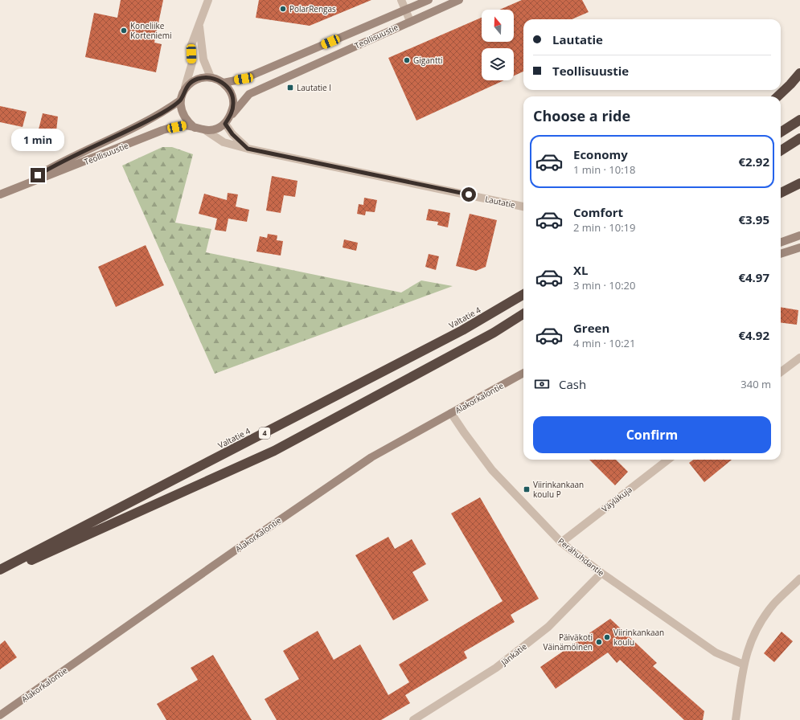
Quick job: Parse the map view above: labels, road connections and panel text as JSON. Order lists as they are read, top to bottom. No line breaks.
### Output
{"streets":{"highway":["Valtatie 4","4"],"street":["Teollisuustie","Lautatie","Alakorkalontie","Väyläkuja","Perähuhdantie","Jänkätie"]},"crossings":[["Teollisuustie","Lautatie"],["Alakorkalontie","Perähuhdantie"],["Väyläkuja","Perähuhdantie"],["Perähuhdantie","Jänkätie"]],"places":{"other":["PolarRengas","Koneliike Korteniemi","Gigantti","Viirinkankaan koulu","Päiväkoti Väinämöinen"],"transit":["Lautatie I","Viirinkankaan koulu P"]},"north":"top","page":{"banner":["Lautatie","Teollisuustie"],"heading":"Choose a ride","bubble":"1 min","list":[{"name":"Economy","note":"1 min · 10:18","value":"€2.92"},{"name":"Comfort","note":"2 min · 10:19","value":"€3.95"},{"name":"XL","note":"3 min · 10:20","value":"€4.97"},{"name":"Green","note":"4 min · 10:21","value":"€4.92"}],"pay":["Cash","340 m"],"buttons":"Confirm"}}
